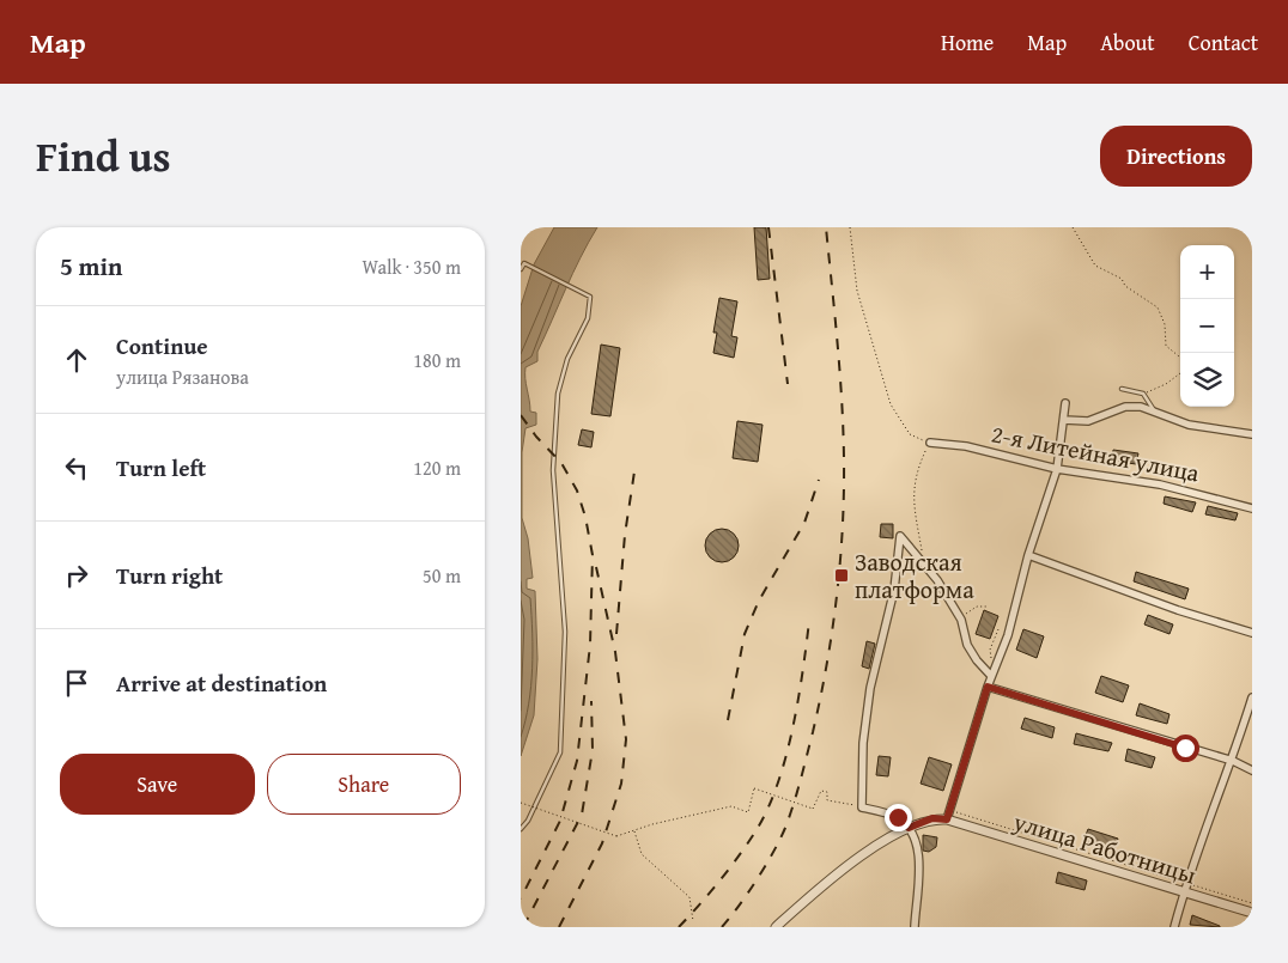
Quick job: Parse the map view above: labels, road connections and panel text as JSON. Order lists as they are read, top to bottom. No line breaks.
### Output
{"streets":{"street":["2-я Литейная улица","улица Работницы"]},"places":{"transit":["Заводская платформа"]},"page":{"header":"Map","nav":["Home","Map","About","Contact"],"title":"Find us","buttons":["Directions",["Save","Share"]],"heading":["5 min","Walk · 350 m"],"map_buttons":["+","−"],"list":[["Continue","улица Рязанова","180 m"],["Turn left","120 m"],["Turn right","50 m"],"Arrive at destination"]}}
